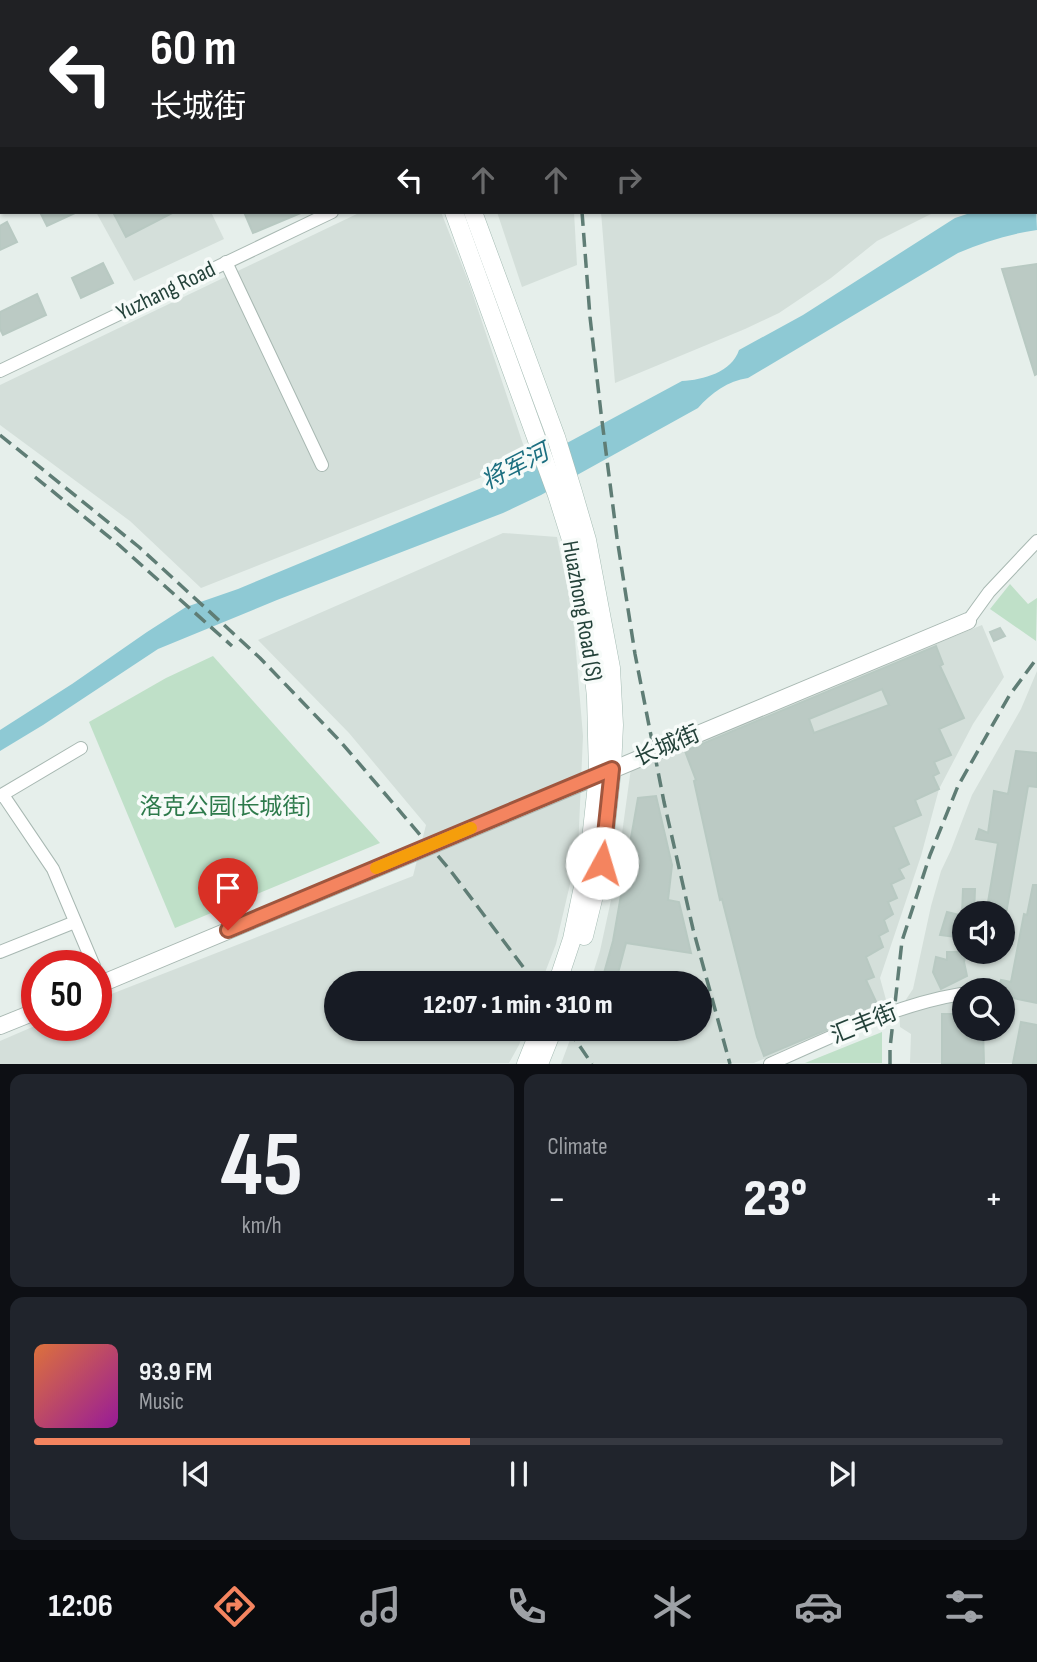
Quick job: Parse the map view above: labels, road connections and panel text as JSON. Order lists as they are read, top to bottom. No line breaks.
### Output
{"streets":{"main road":["Huazhong Road (S)"],"street":["Yuzhang Road","长城街","汇丰街"]},"crossings":[["Huazhong Road (S)","长城街"]],"water":["将军河"],"parks":["洛克公园(长城街)"],"page":{"turn":["60 m","长城街"],"limit":"50","trip":"12:07 · 1 min · 310 m","tile":[["45","km/h"],"Climate"],"heat":["−","23°","+"],"song":["93.9 FM","Music"],"tabs":"12:06"}}
